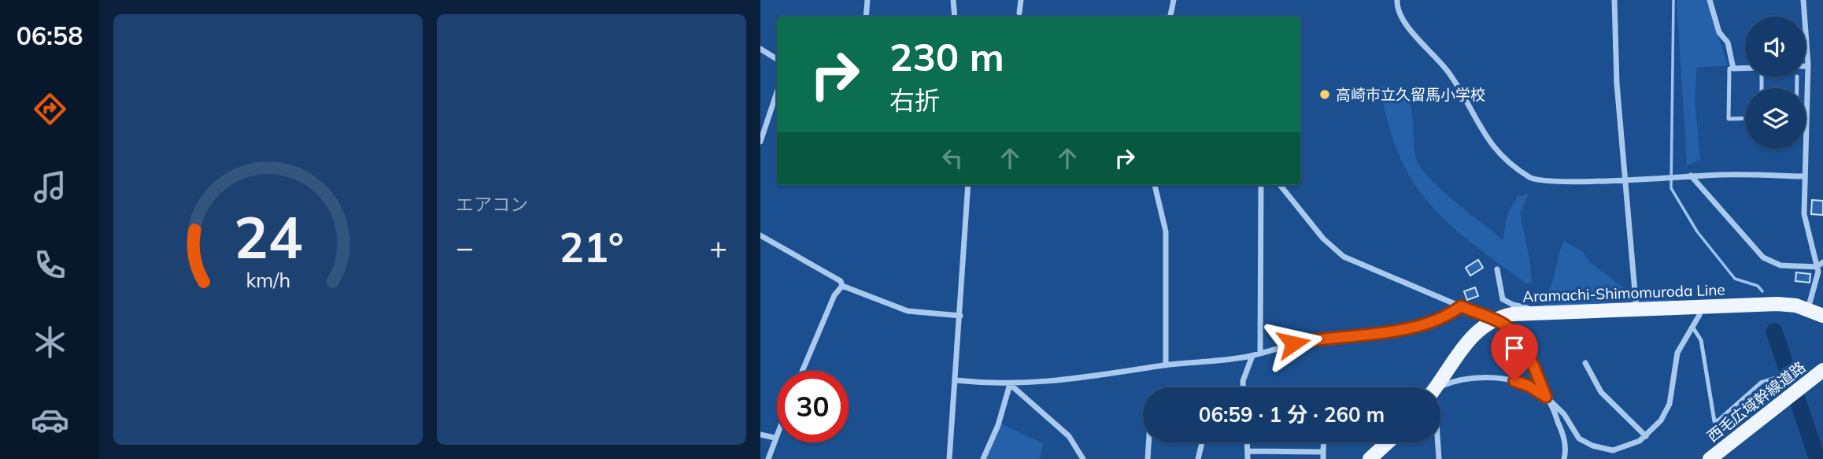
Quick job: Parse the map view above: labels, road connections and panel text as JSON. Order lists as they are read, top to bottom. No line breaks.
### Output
{"streets":{"main road":["Aramachi-Shimomuroda Line","西毛広域幹線道路"]},"places":["高崎市立久留馬小学校"],"page":{"tabs":"06:58","tile":"エアコン","turn":["230 m","右折"],"heat":["−","21°","+"],"limit":"30","trip":"06:59 · 1 分 · 260 m","gauge":["24","km/h"]}}
